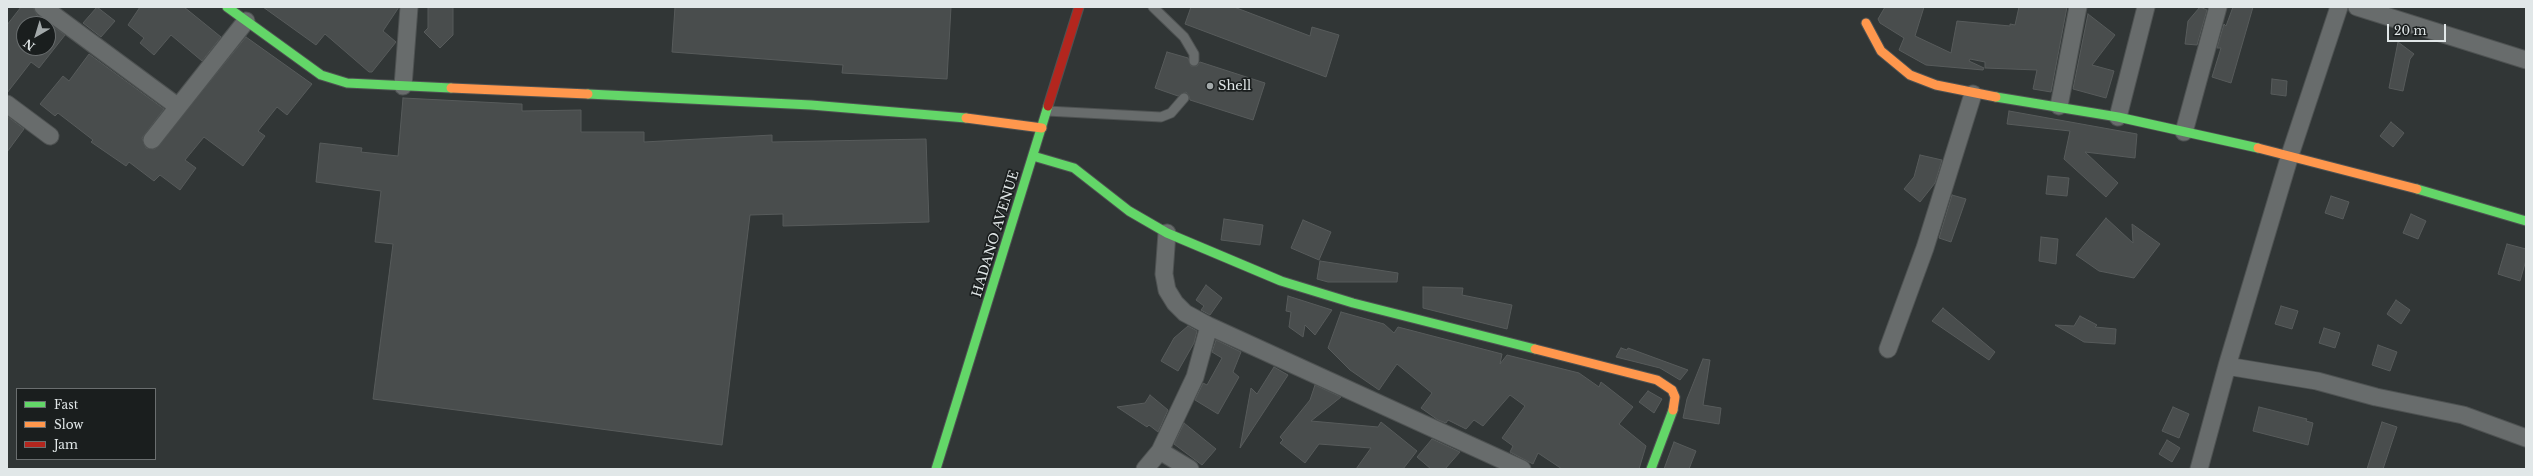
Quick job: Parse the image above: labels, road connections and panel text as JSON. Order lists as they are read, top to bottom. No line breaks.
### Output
{"streets":{"street":["HADANO AVENUE"]},"places":["Shell"],"legend":["Fast","Slow","Jam"],"scale_bar":"20 m","north":"bottom left"}
